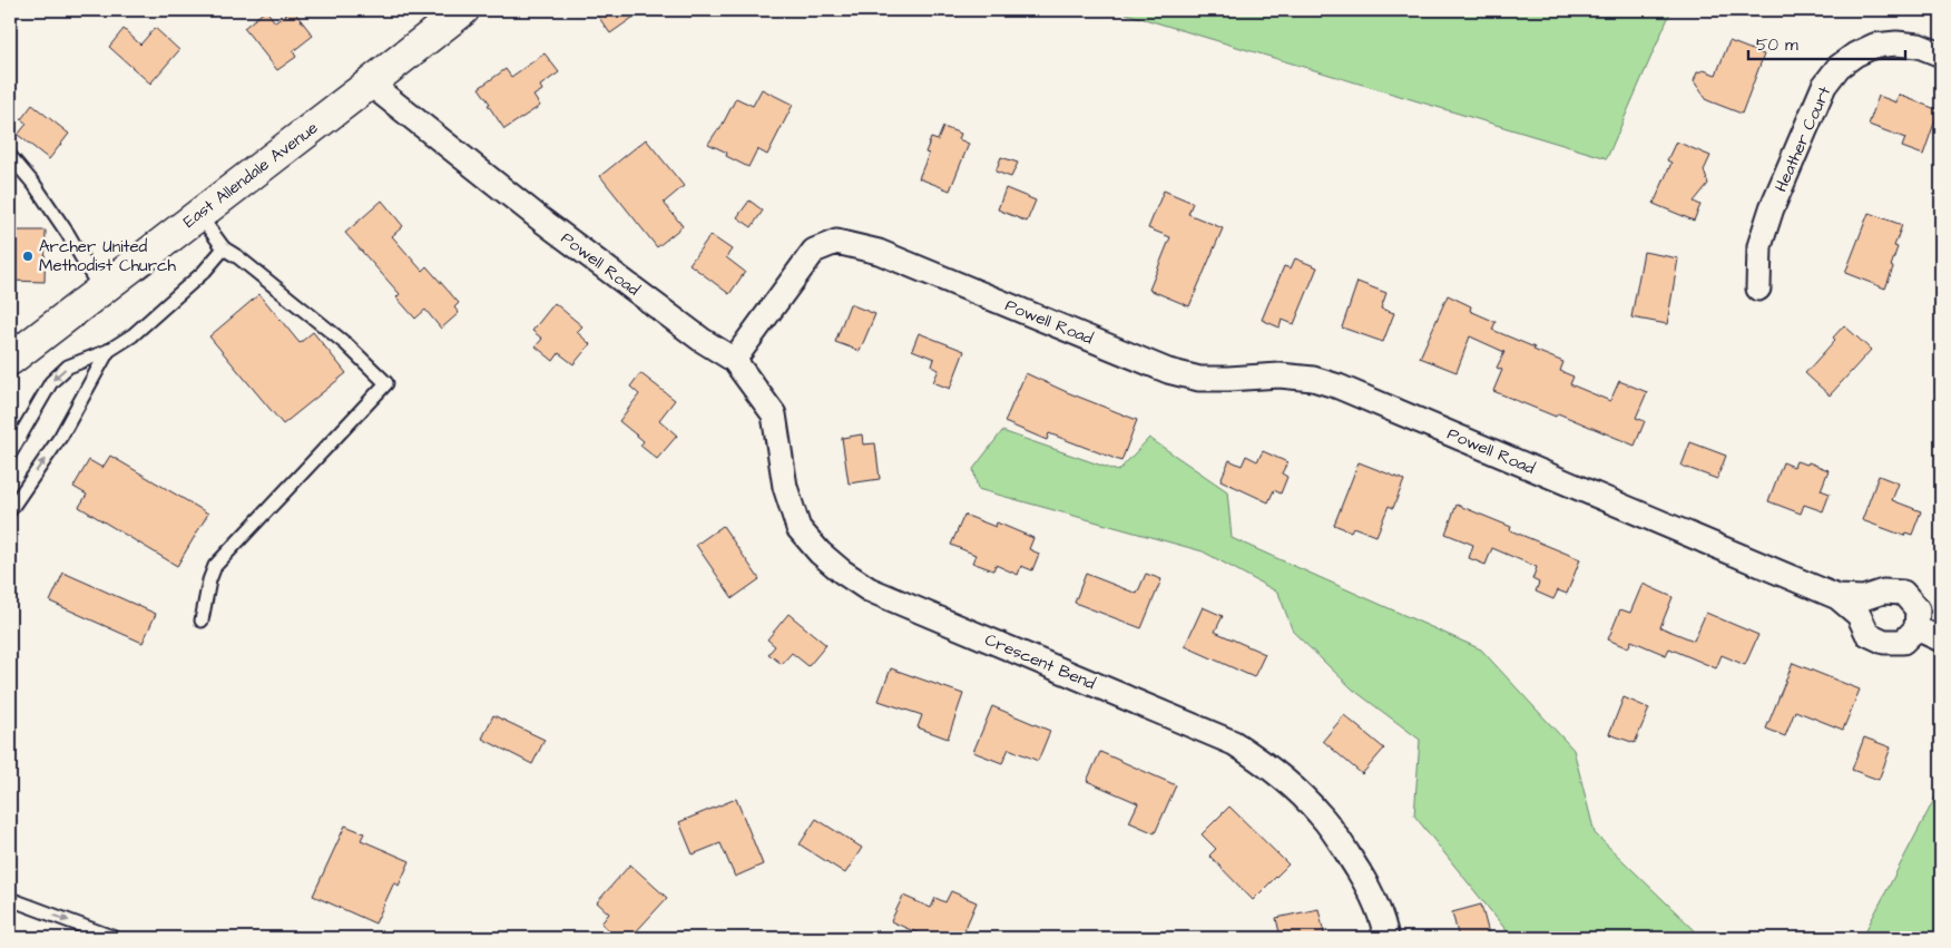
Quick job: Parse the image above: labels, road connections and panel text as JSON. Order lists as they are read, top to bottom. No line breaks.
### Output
{"streets":{"main road":["East Allendale Avenue"],"street":["Heather Court","Powell Road","Crescent Bend"]},"crossings":[["East Allendale Avenue","Powell Road"],["Powell Road","Crescent Bend"]],"places":["Archer United Methodist Church"],"scale_bar":"50 m"}
